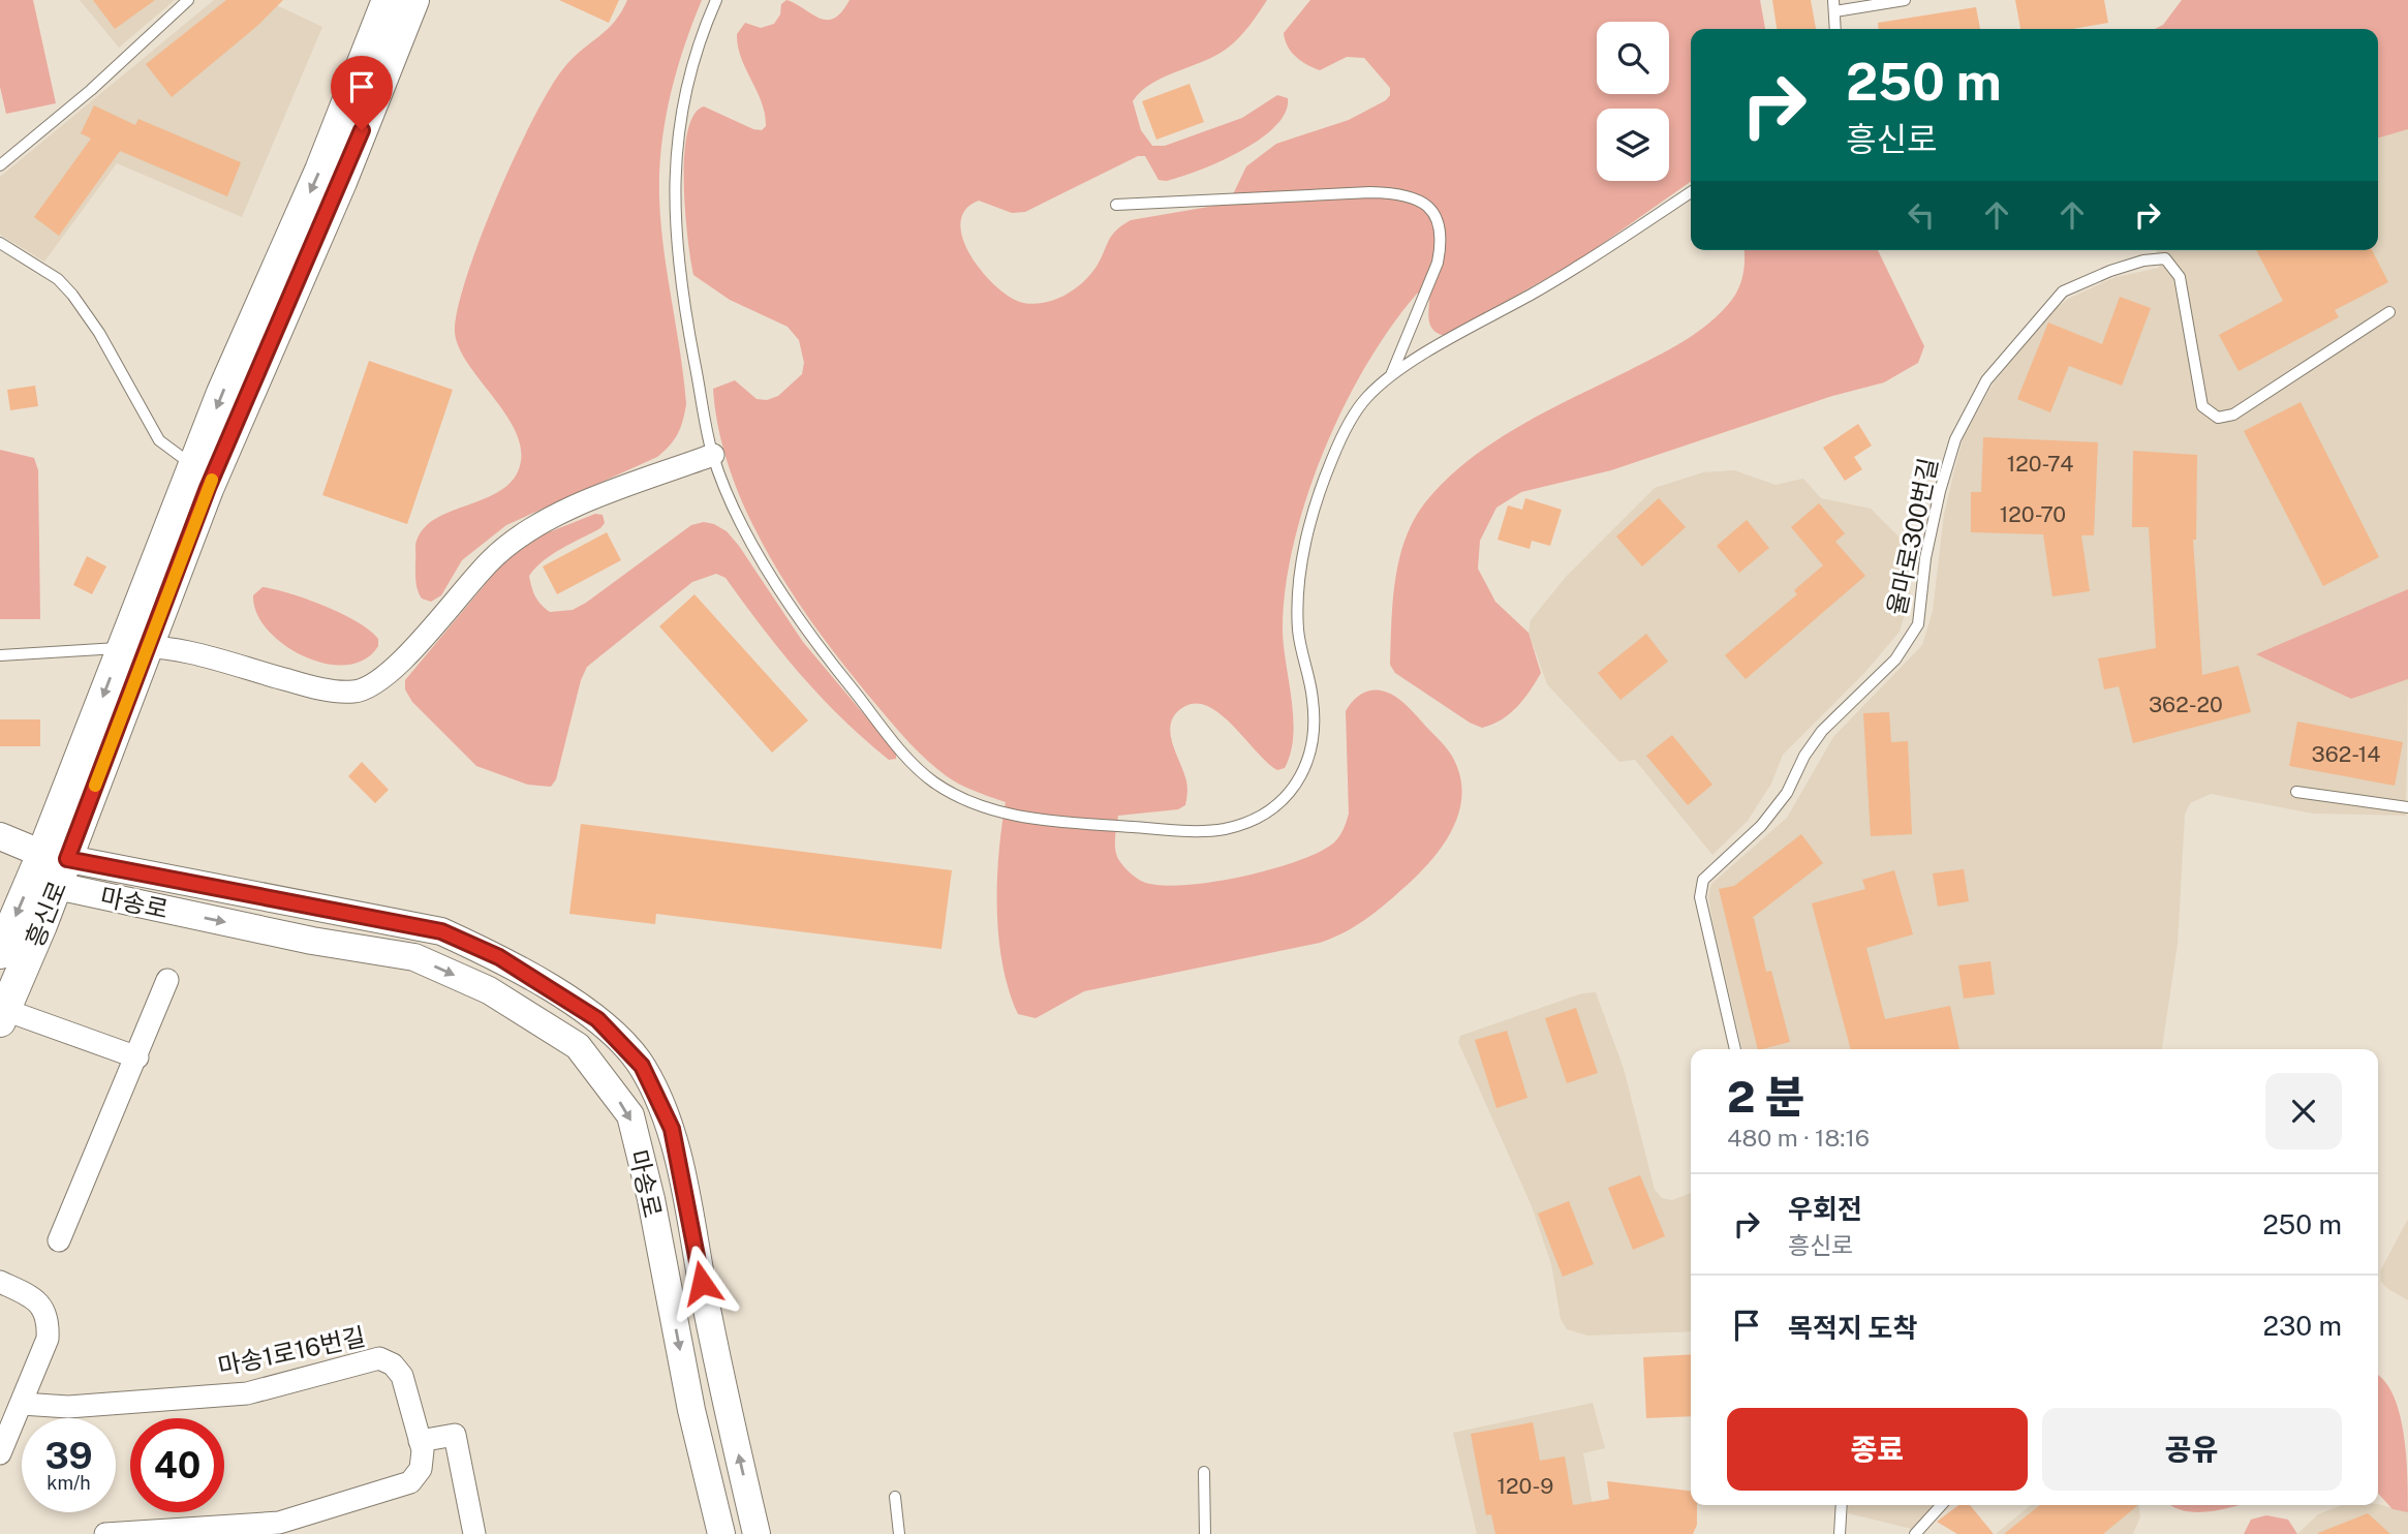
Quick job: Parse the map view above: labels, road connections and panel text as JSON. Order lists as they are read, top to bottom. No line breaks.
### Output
{"streets":{"main road":["흥신로"],"street":["마송로","마송1로16번길"],"lane":["율마로300번길"]},"crossings":[["마송로","흥신로"]],"house_numbers":["120-74","120-70","362-20","362-14","120-9"],"page":{"turn":["250 m","흥신로"],"heading":["2 분","480 m · 18:16"],"list":[{"name":"우회전","note":"흥신로","value":"250 m"},{"name":"목적지 도착","value":"230 m"}],"buttons":["종료","공유"],"speed":"39 km/h","limit":"40"}}
